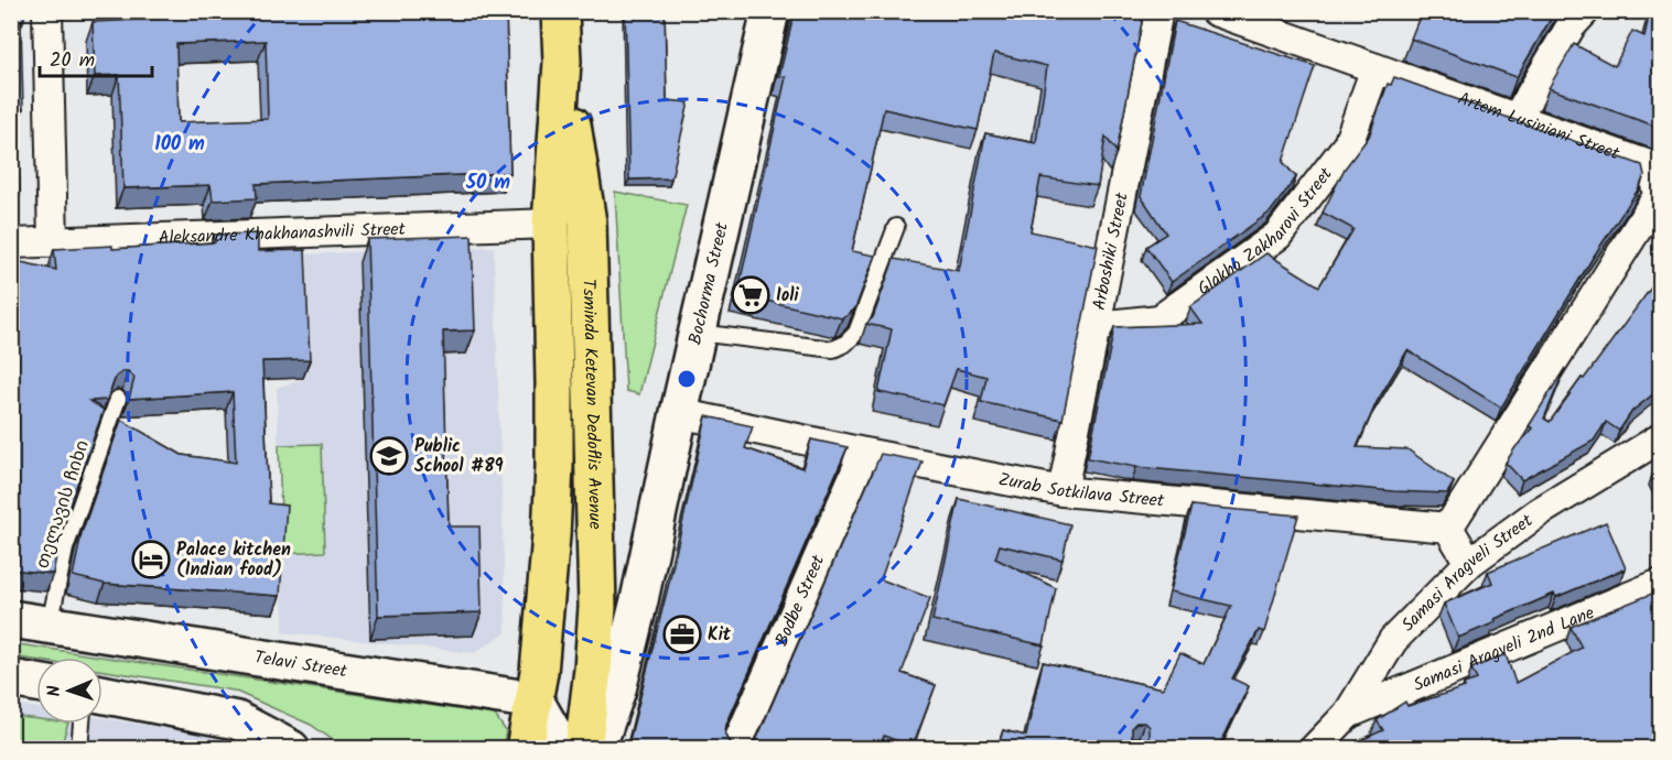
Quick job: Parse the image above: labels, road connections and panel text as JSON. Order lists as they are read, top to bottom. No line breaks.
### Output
{"streets":{"main road":["Tsminda Ketevan Dedoflis Avenue"],"street":["Artem Lusiniani Street","Glakho Zakharovi Street","Aleksandre Khakhanashvili Street","Arboshiki Street","Bochorma Street","Zurab Sotkilava Street","Samasi Aragveli Street","Bodbe Street","Samasi Aragveli 2nd Lane","Telavi Street"],"lane":["თელავის ჩიხი"]},"crossings":[["Artem Lusiniani Street","Glakho Zakharovi Street"],["Artem Lusiniani Street","Zurab Sotkilava Street"],["Glakho Zakharovi Street","Arboshiki Street"],["Aleksandre Khakhanashvili Street","Tsminda Ketevan Dedoflis Avenue"],["Arboshiki Street","Zurab Sotkilava Street"],["Bochorma Street","Zurab Sotkilava Street"],["Tsminda Ketevan Dedoflis Avenue","Telavi Street"],["Zurab Sotkilava Street","Bodbe Street"],["თელავის ჩიხი","Telavi Street"],["Samasi Aragveli Street","Samasi Aragveli 2nd Lane"]],"places":{"supermarket":["Ioli"],"school or university":["Public School #89"],"hotel":["Palace kitchen (Indian food)"],"office":["Kit"]},"scale_bar":"20 m","north":"left","rings":["100 m","50 m"]}
